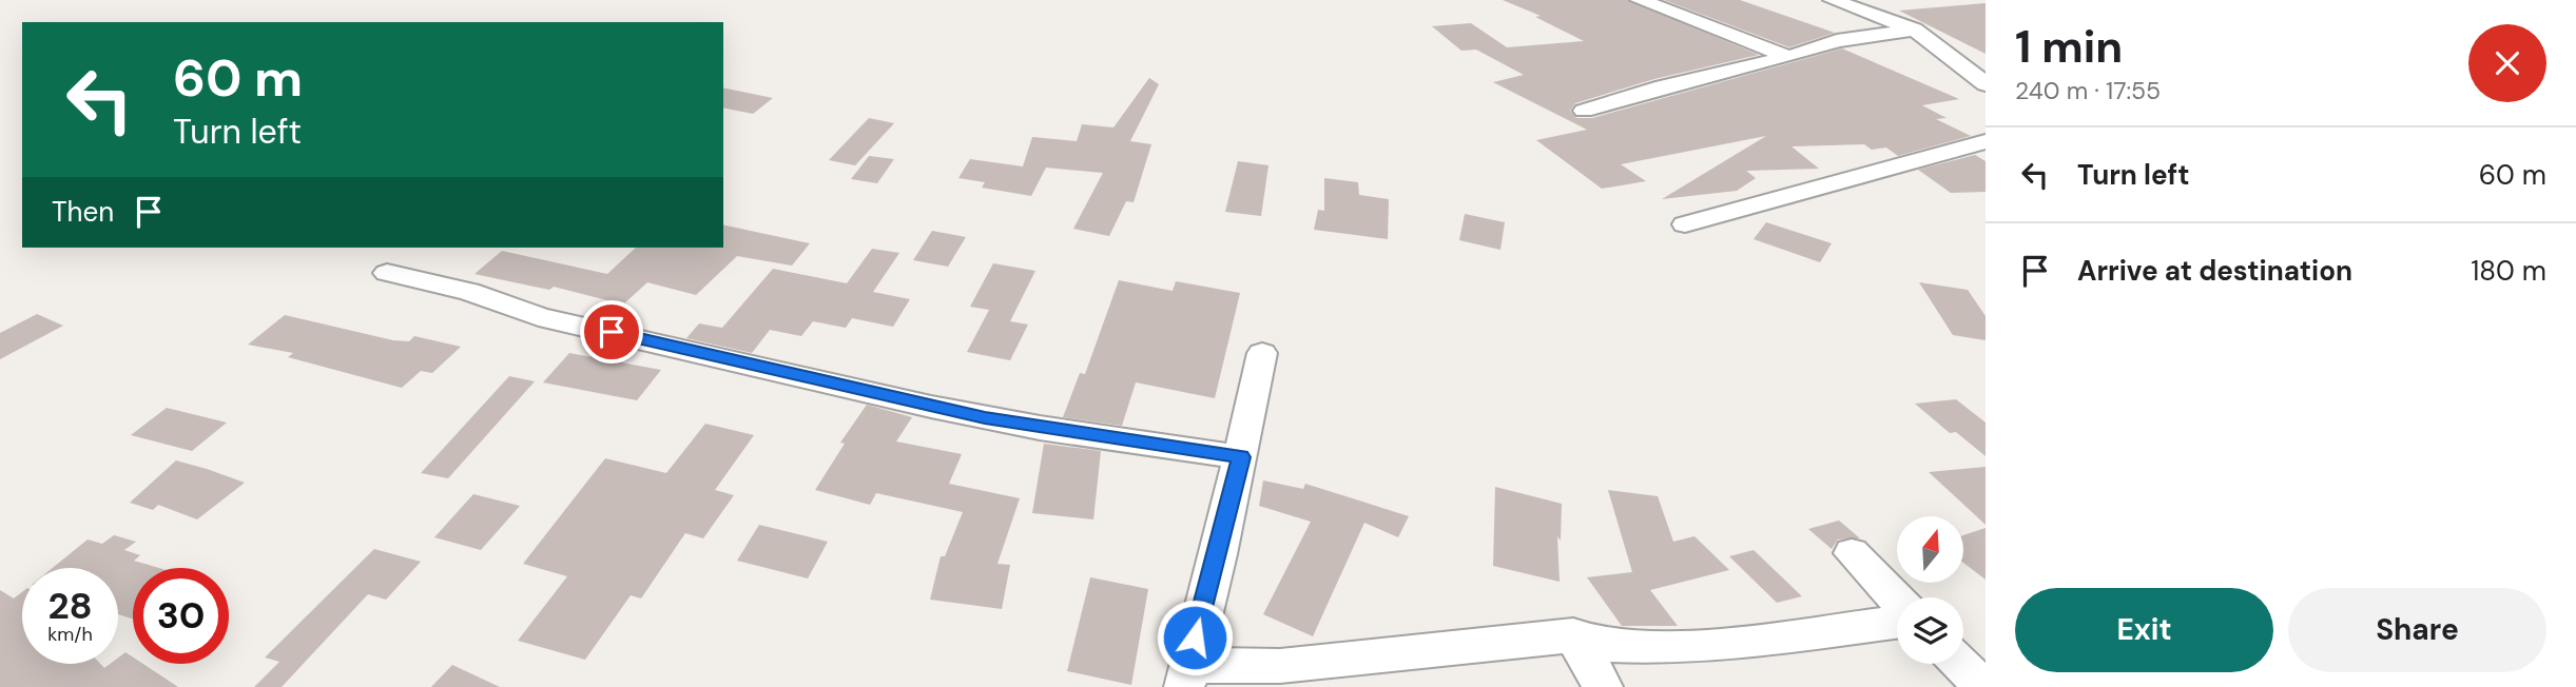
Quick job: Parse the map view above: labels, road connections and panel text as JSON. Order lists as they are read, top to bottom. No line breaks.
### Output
{"north":"top","page":{"heading":["1 min","240 m · 17:55"],"turn":["60 m","Turn left"],"list":[{"name":"Turn left","value":"60 m"},{"name":"Arrive at destination","value":"180 m"}],"then":"Then","speed":"28 km/h","limit":"30","buttons":["Exit","Share"]}}
